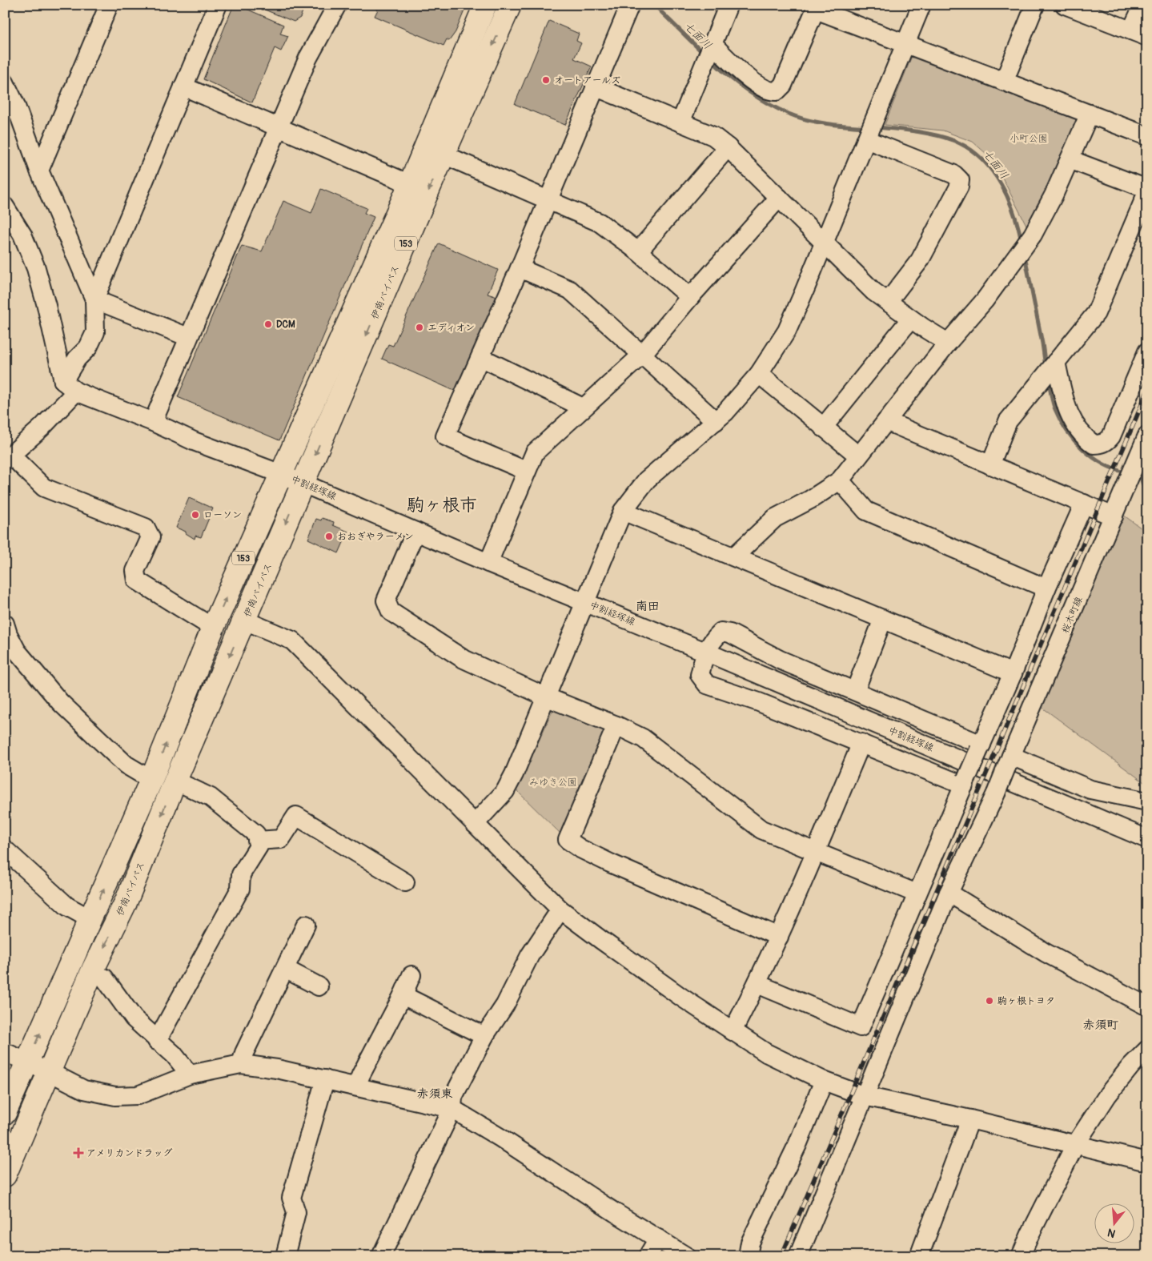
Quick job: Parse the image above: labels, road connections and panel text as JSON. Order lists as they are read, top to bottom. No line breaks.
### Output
{"streets":{"highway":["153","伊南バイパス"],"street":["中割経塚線","桜木町線"]},"crossings":[["153","中割経塚線"],["伊南バイパス","中割経塚線"]],"districts":["駒ヶ根市","南田","赤須町","赤須東"],"water":["七面川"],"parks":["小町公園","みゆき公園"],"places":{"other":["オートアールズ","DCM","エディオン","ローソン","おおぎやラーメン","駒ヶ根トヨタ"],"health":["アメリカンドラッグ"]},"north":"bottom"}
